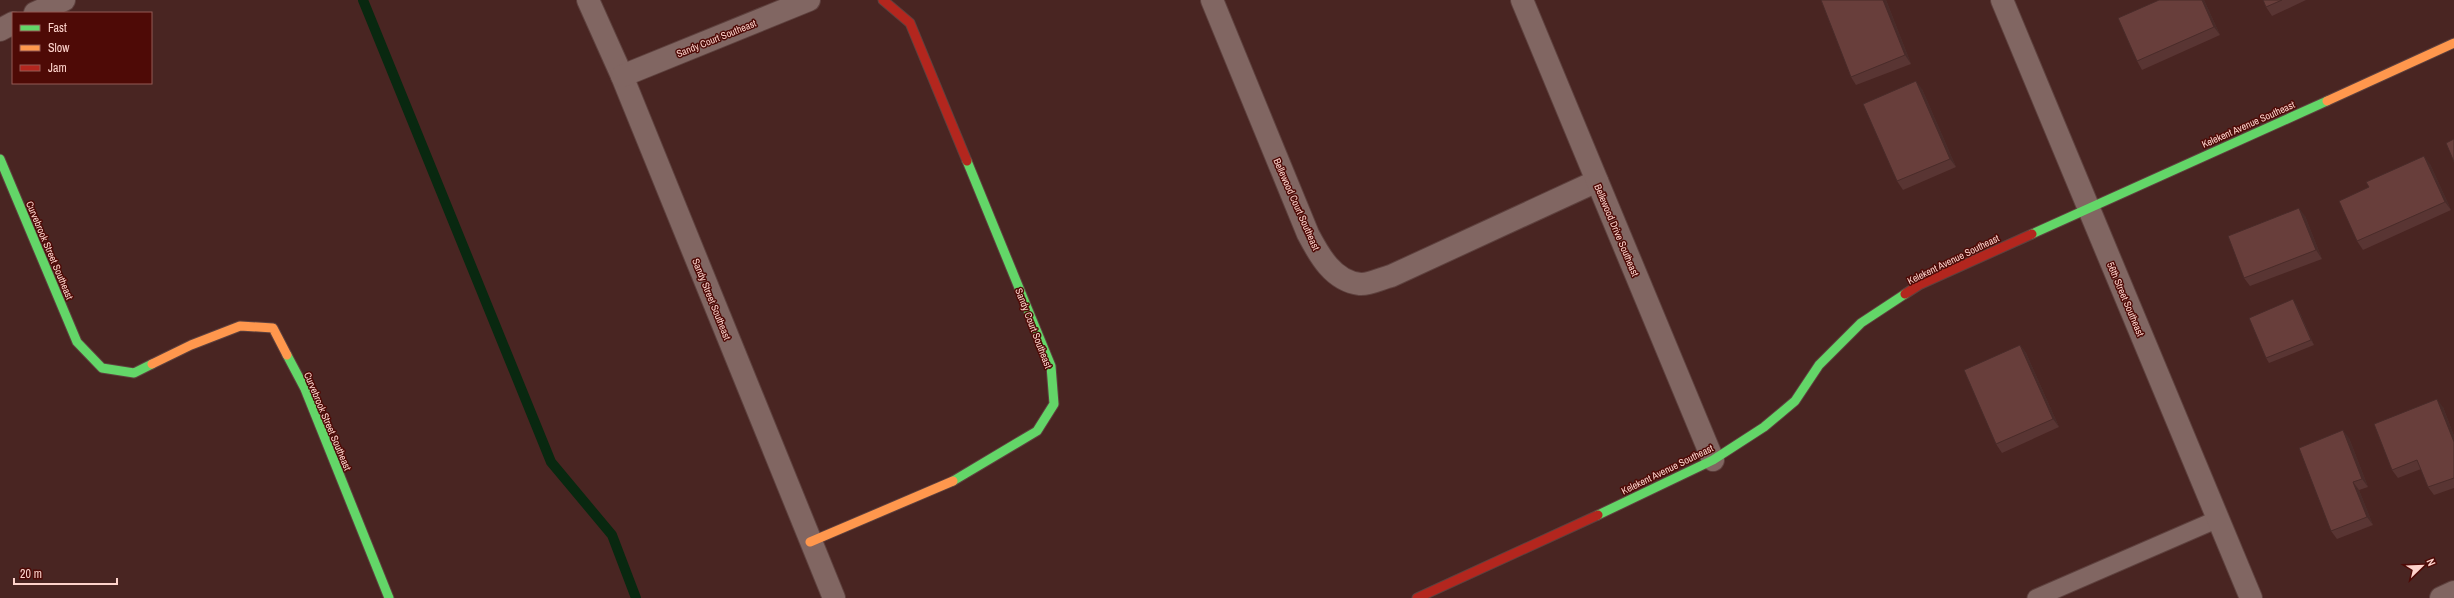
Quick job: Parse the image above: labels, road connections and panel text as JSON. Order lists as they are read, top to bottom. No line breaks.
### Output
{"streets":{"street":["Sandy Court Southeast","Kelekent Avenue Southeast","Bellewood Court Southeast","Bellewood Drive Southeast","Curvebrook Street Southeast","Sandy Street Southeast","56th Street Southeast"]},"crossings":[["Sandy Court Southeast","Sandy Street Southeast"],["Kelekent Avenue Southeast","Bellewood Drive Southeast"],["Kelekent Avenue Southeast","56th Street Southeast"],["Bellewood Court Southeast","Bellewood Drive Southeast"]],"legend":["Fast","Slow","Jam"],"scale_bar":"20 m","north":"top right"}
